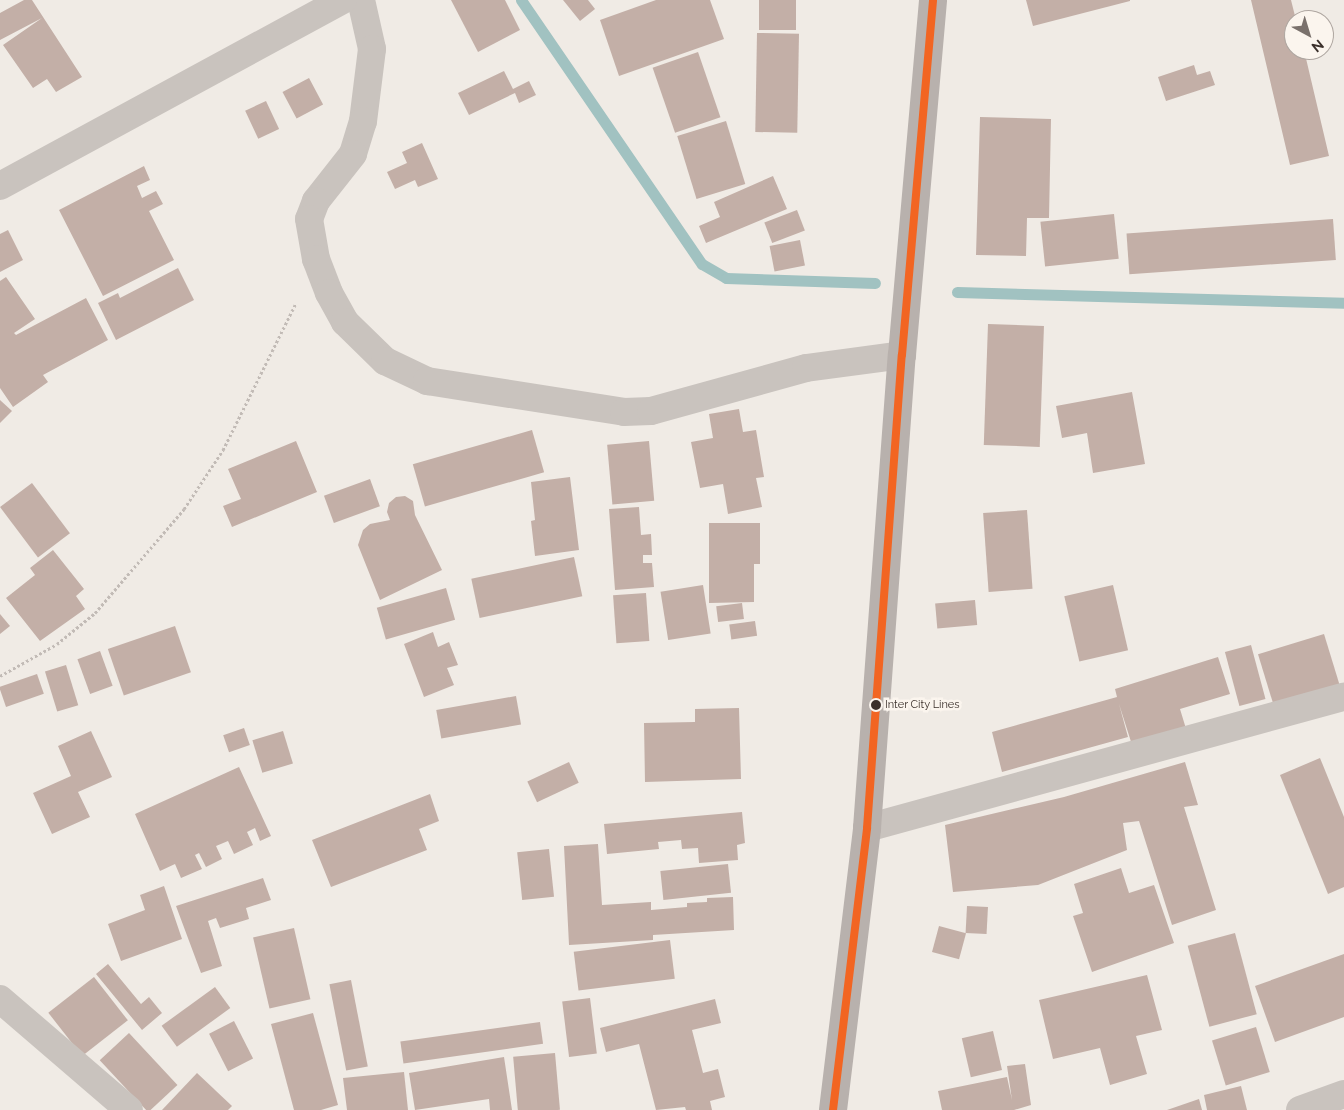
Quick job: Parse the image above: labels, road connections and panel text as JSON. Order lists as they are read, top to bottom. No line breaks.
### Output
{"places":["Inter City Lines"],"north":"bottom right"}
